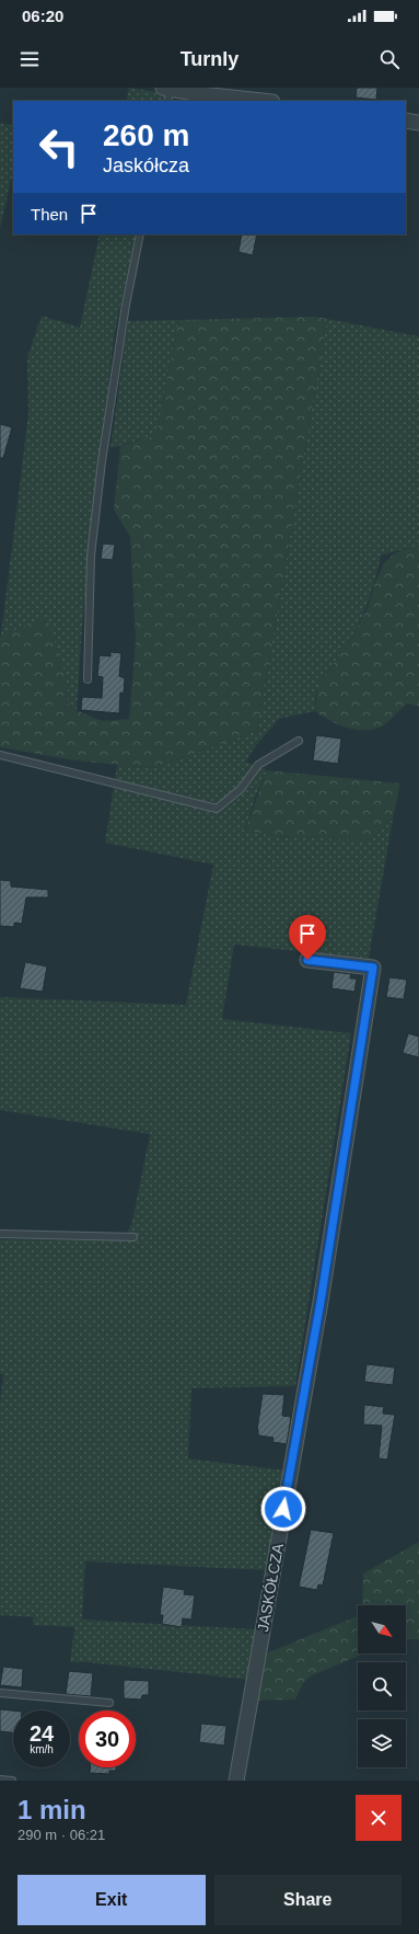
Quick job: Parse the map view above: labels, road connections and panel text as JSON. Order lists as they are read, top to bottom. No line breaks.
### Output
{"streets":{"street":["JASKÓŁCZA"]},"north":"bottom right","page":{"status":"06:20","header":"Turnly","turn":["260 m","Jaskółcza"],"then":"Then","speed":"24 km/h","limit":"30","heading":["1 min","290 m · 06:21"],"buttons":["Exit","Share"]}}
